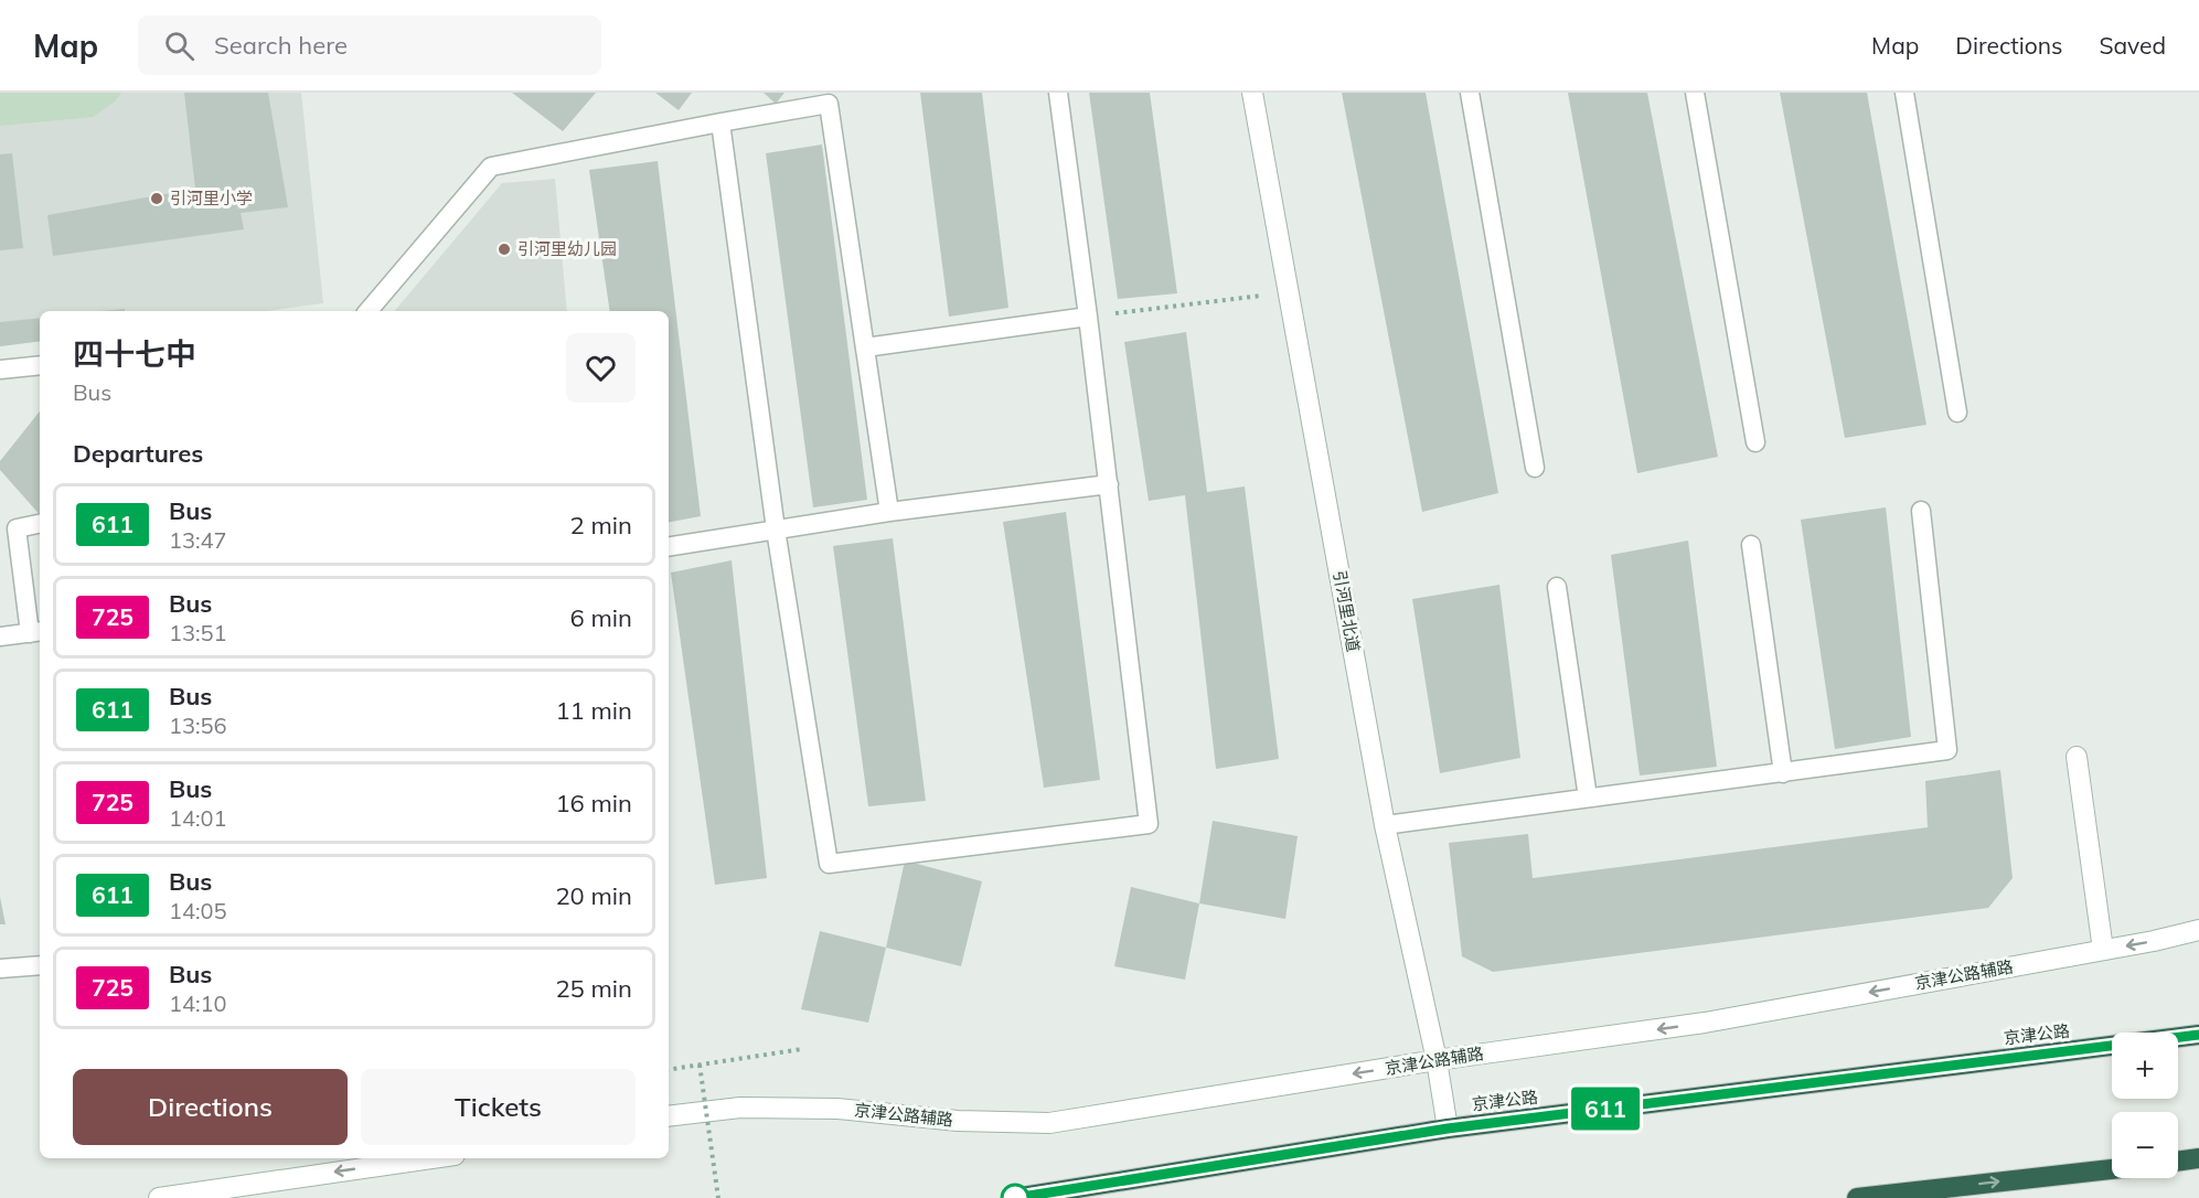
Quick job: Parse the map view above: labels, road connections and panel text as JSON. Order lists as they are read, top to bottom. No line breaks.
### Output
{"streets":{"highway":["京津公路"],"main road":["引河里北道","京津公路辅路"]},"crossings":[["引河里北道","京津公路辅路"],["引河里北道","京津公路"]],"one_way":["京津公路辅路"],"places":["引河里小学","引河里幼儿园"],"lines":["bus line 611"],"page":{"header":"Map","search":"Search here","nav":["Map","Directions","Saved"],"on_map":"611","heading":[["四十七中","Bus"],"Departures"],"list":[{"mark":"611","name":"Bus","note":"13:47","value":"2 min"},{"mark":"725","name":"Bus","note":"13:51","value":"6 min"},{"mark":"611","name":"Bus","note":"13:56","value":"11 min"},{"mark":"725","name":"Bus","note":"14:01","value":"16 min"},{"mark":"611","name":"Bus","note":"14:05","value":"20 min"},{"mark":"725","name":"Bus","note":"14:10","value":"25 min"}],"map_buttons":["+","−"],"buttons":["Directions","Tickets"]}}
